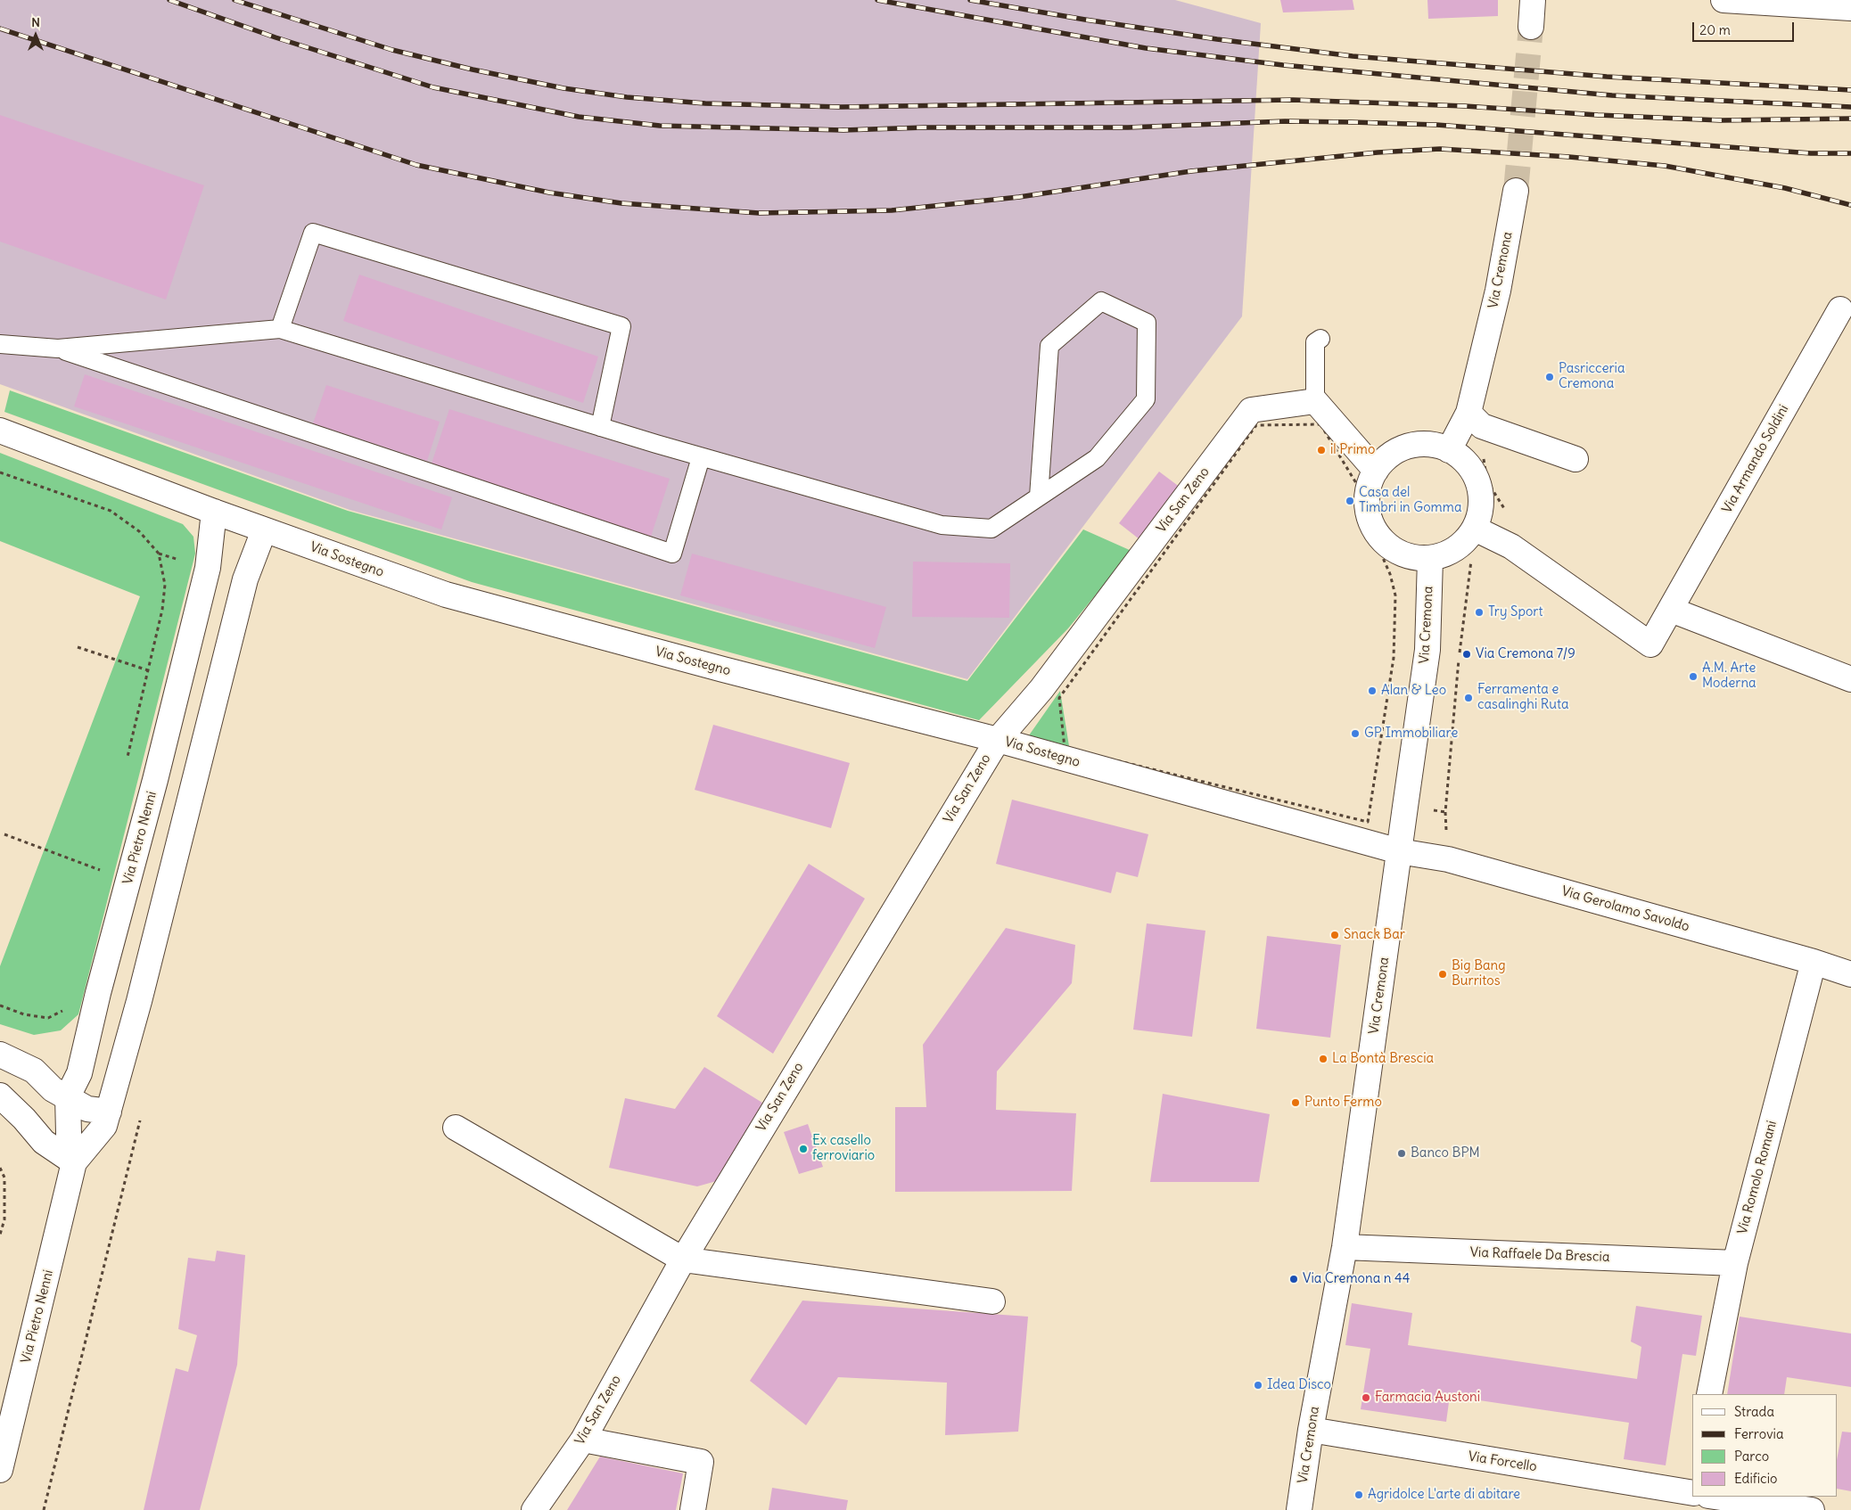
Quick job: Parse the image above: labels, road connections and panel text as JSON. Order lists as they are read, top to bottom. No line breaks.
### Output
{"streets":{"street":["Via Cremona","Via Armando Soldini","Via San Zeno","Via Sostegno","Via Pietro Nenni","Via Gerolamo Savoldo","Via Romolo Romani","Via Raffaele Da Brescia","Via Forcello"]},"crossings":[["Via Cremona","Via Armando Soldini"],["Via Cremona","Via Sostegno"],["Via Cremona","Via Gerolamo Savoldo"],["Via Cremona","Via Raffaele Da Brescia"],["Via Cremona","Via Forcello"],["Via San Zeno","Via Sostegno"],["Via Sostegno","Via Pietro Nenni"],["Via Sostegno","Via Gerolamo Savoldo"],["Via Gerolamo Savoldo","Via Romolo Romani"],["Via Romolo Romani","Via Raffaele Da Brescia"]],"places":["Pasricceria Cremona","il Primo","Casa del Timbri in Gomma","Try Sport","Via Cremona 7/9","A.M. Arte Moderna","Alan & Leo","Ferramenta e casalinghi Ruta","GP Immobiliare","Snack Bar","Big Bang Burritos","La Bontà Brescia","Punto Fermo","Ex casello ferroviario","Banco BPM","Via Cremona n 44","Idea Disco","Farmacia Austoni","Agridolce L'arte di abitare"],"legend":["Strada","Ferrovia","Parco","Edificio"],"scale_bar":"20 m","north":"top"}
